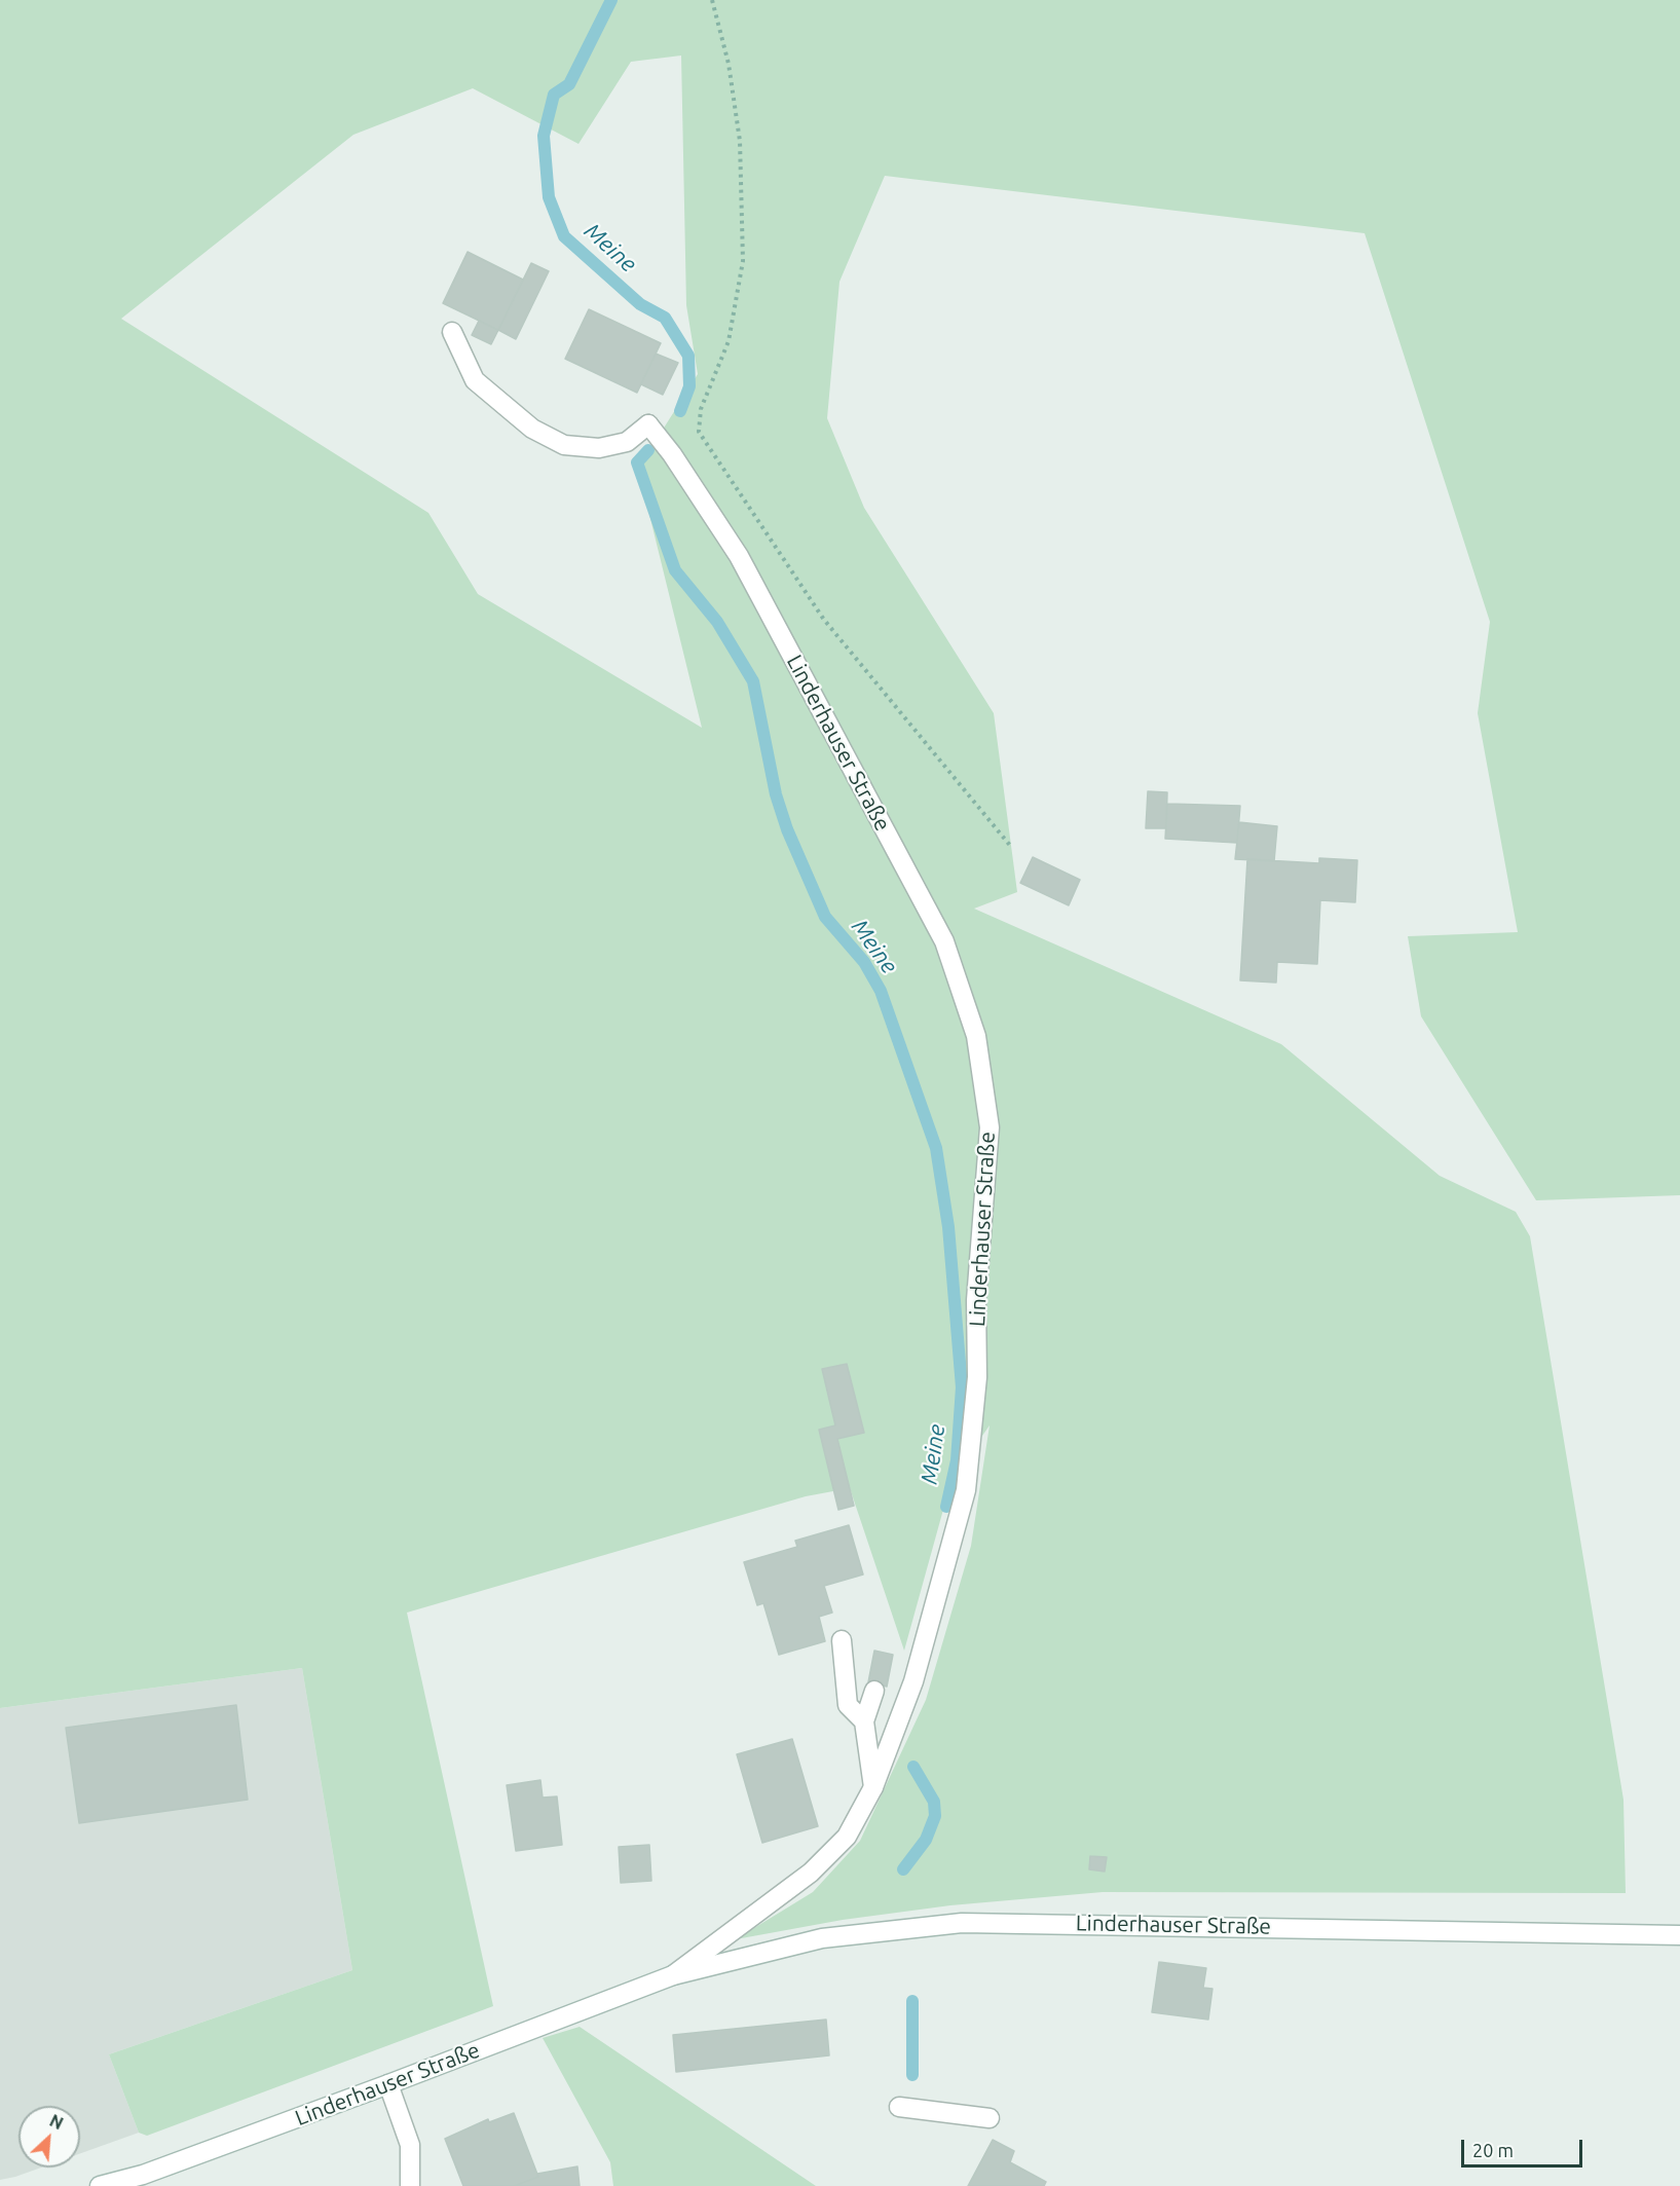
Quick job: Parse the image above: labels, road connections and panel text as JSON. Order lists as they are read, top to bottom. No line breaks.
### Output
{"streets":{"street":["Linderhauser Straße"]},"water":["Meine"],"scale_bar":"20 m","north":"top right"}
